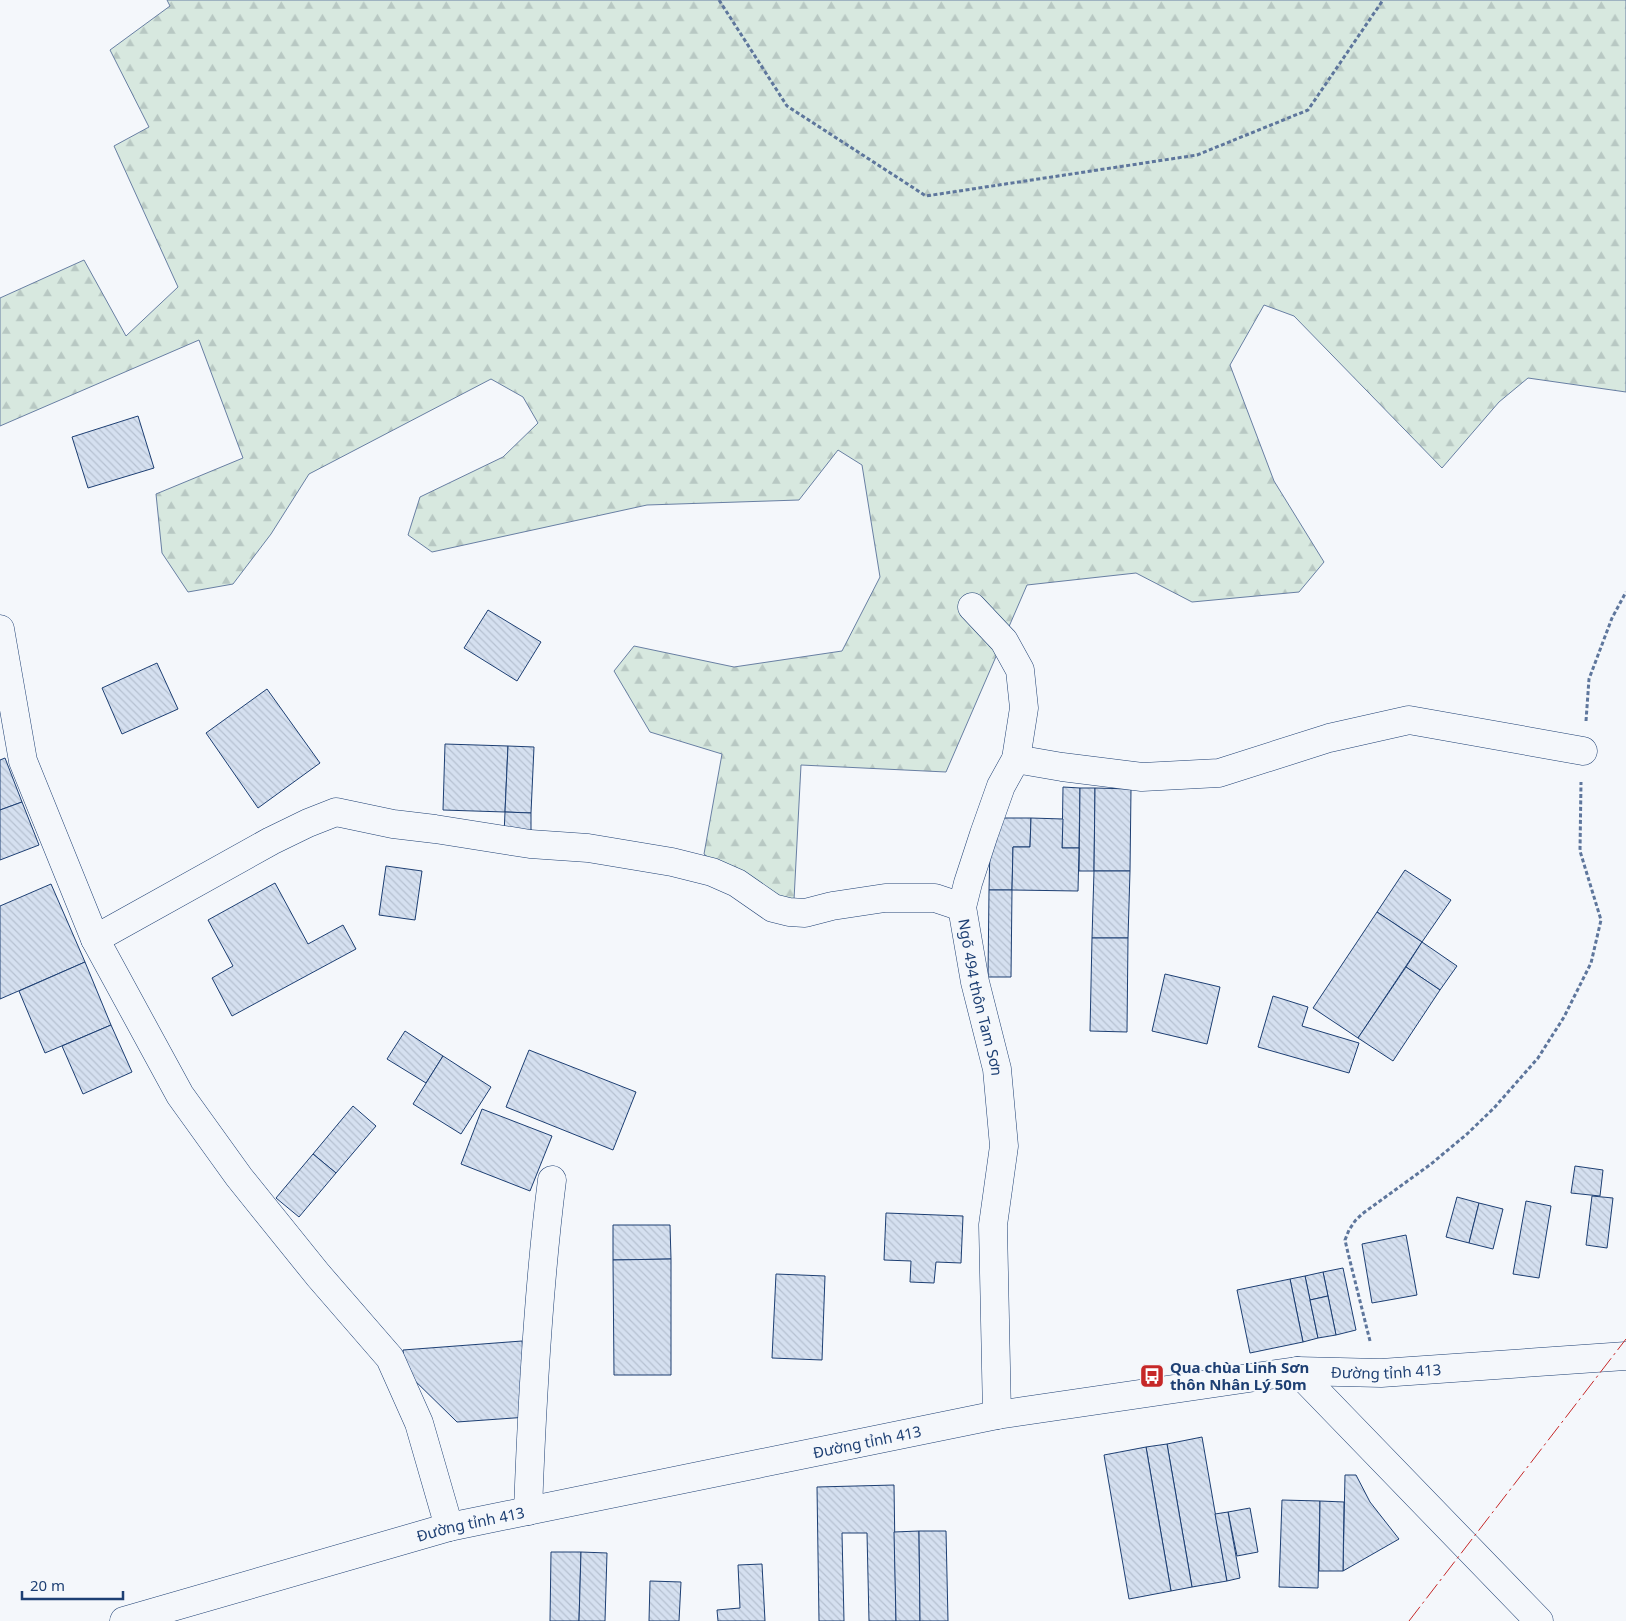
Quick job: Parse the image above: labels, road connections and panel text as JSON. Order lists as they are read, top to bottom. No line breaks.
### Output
{"streets":{"street":["Ngõ 494 thôn Tam Sơn","Đường tỉnh 413"]},"crossings":[["Ngõ 494 thôn Tam Sơn","Đường tỉnh 413"]],"places":{"bus stop":["Qua chùa Linh Sơn thôn Nhân Lý 50m"]},"scale_bar":"20 m"}
